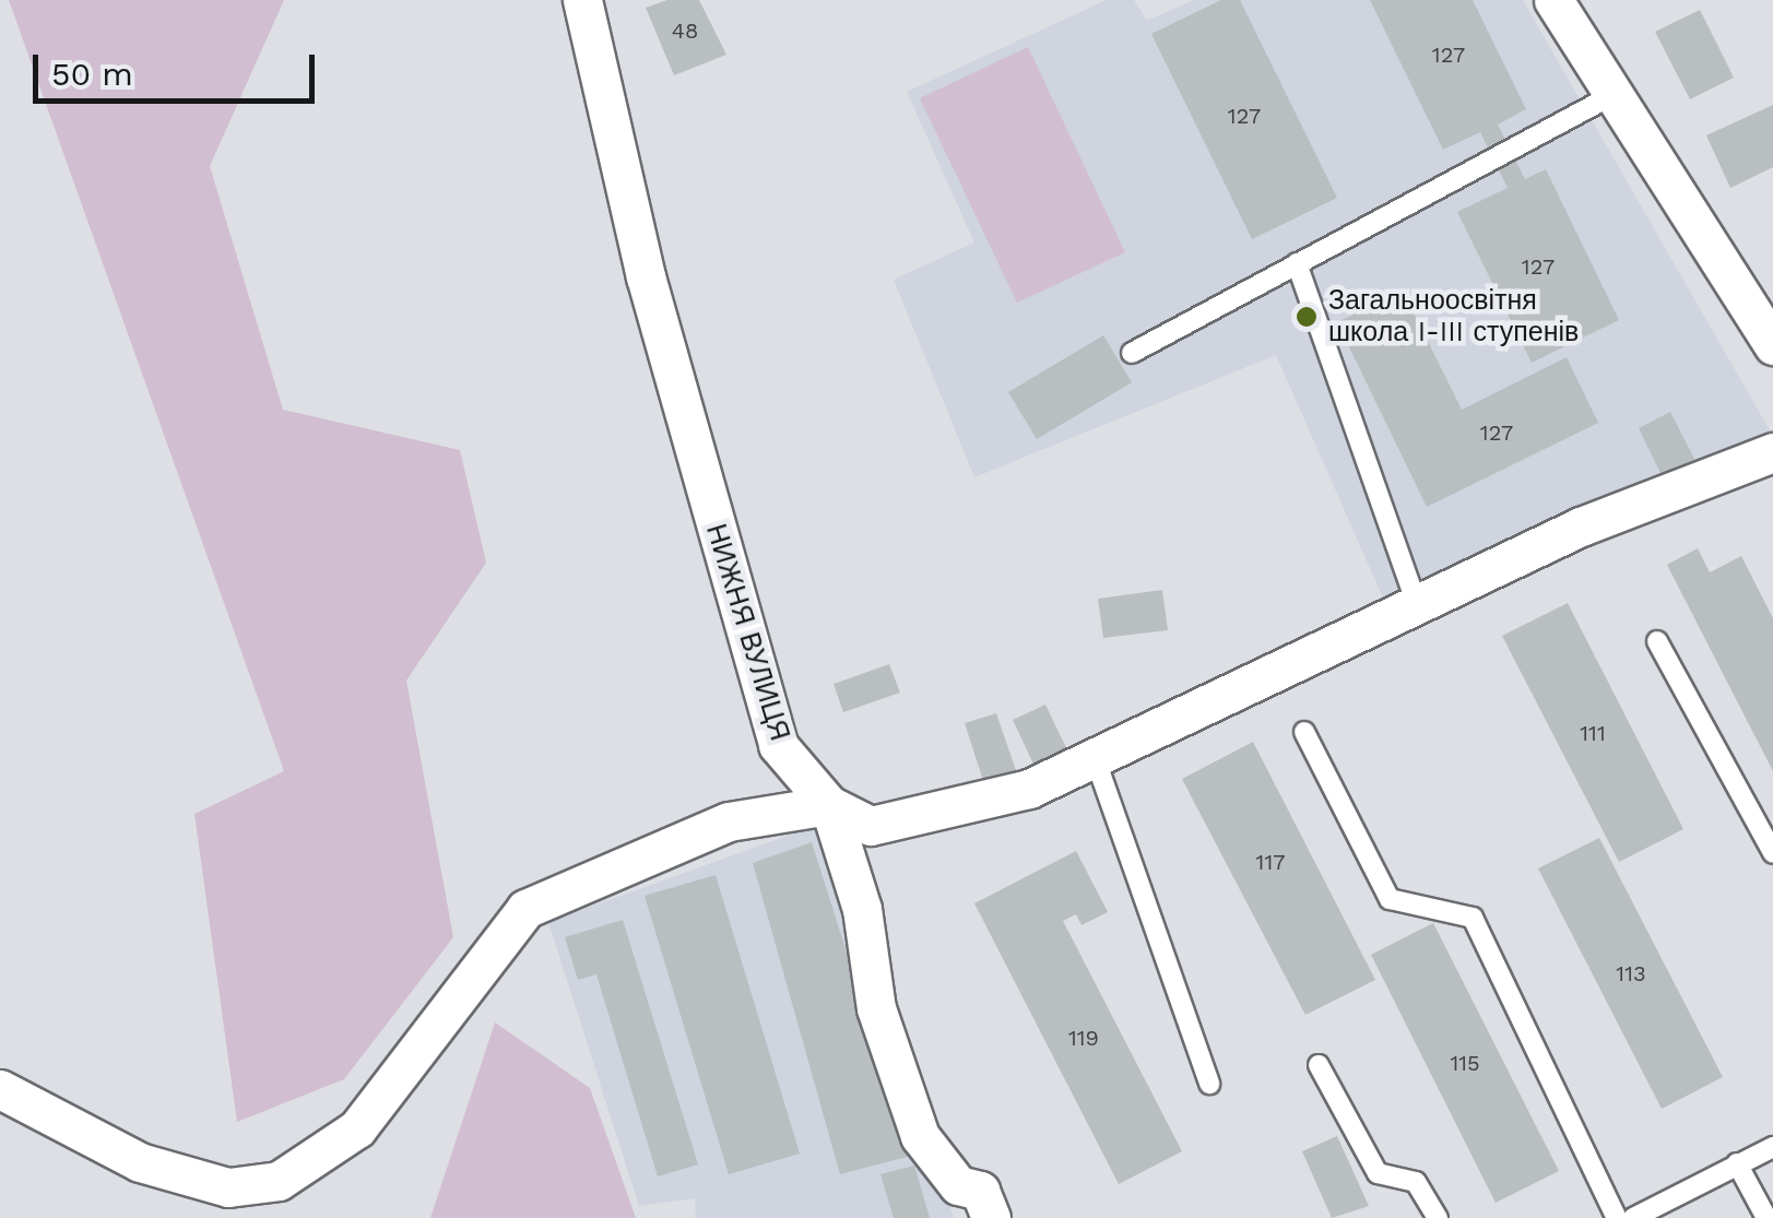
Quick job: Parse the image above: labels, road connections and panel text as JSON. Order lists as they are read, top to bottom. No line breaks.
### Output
{"streets":{"street":["НИЖНЯ ВУЛИЦЯ"]},"places":["Загальноосвітня школа I-III ступенів"],"house_numbers":["48","127","127","127","127","111","117","113","119","115"],"scale_bar":"50 m"}
